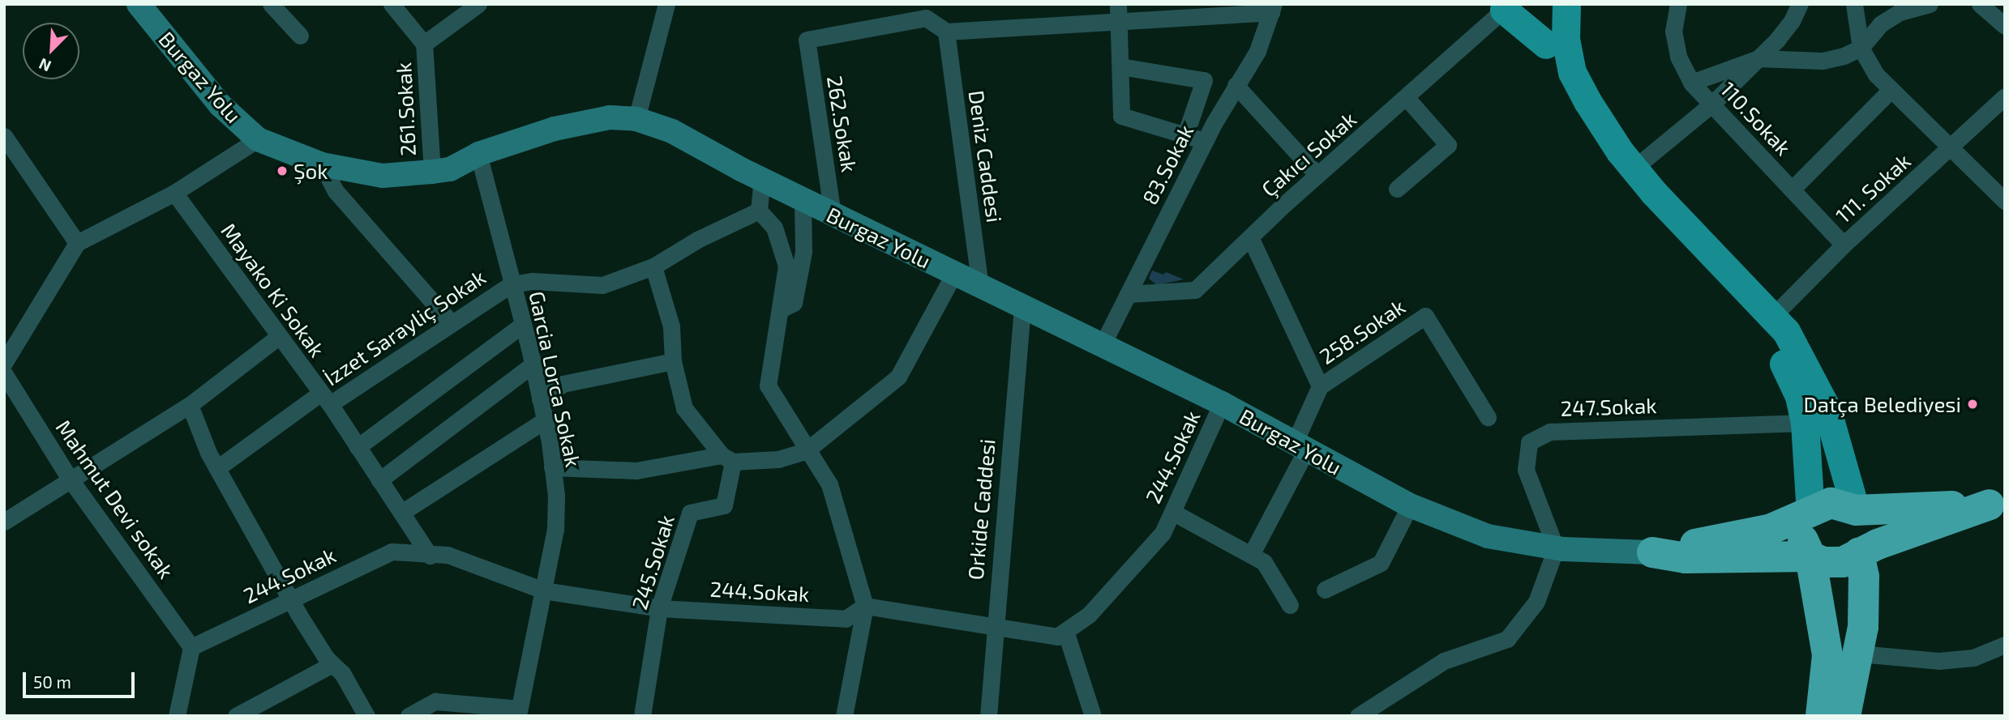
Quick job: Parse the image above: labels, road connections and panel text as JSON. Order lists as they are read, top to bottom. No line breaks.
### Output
{"streets":{"street":["Burgaz Yolu","261.Sokak","110.Sokak","262.Sokak","Çakıcı Sokak","Deniz Caddesi","83.Sokak","111. Sokak","Mayako Ki Sokak","İzzet Sarayliç Sokak","258.Sokak","Garcia Lorca Sokak","247.Sokak","244.Sokak","Mahmut Devi sokak","Orkide Caddesi","245.Sokak"]},"crossings":[["Burgaz Yolu","261.Sokak"],["Burgaz Yolu","262.Sokak"],["Burgaz Yolu","Deniz Caddesi"],["Burgaz Yolu","83.Sokak"],["Burgaz Yolu","258.Sokak"],["Burgaz Yolu","Garcia Lorca Sokak"],["Burgaz Yolu","247.Sokak"],["Burgaz Yolu","244.Sokak"],["Burgaz Yolu","Orkide Caddesi"],["110.Sokak","111. Sokak"],["Çakıcı Sokak","83.Sokak"],["Mayako Ki Sokak","İzzet Sarayliç Sokak"],["Mayako Ki Sokak","244.Sokak"],["İzzet Sarayliç Sokak","Garcia Lorca Sokak"],["Garcia Lorca Sokak","244.Sokak"],["244.Sokak","Mahmut Devi sokak"],["244.Sokak","Orkide Caddesi"],["244.Sokak","245.Sokak"]],"places":["Şok","Datça Belediyesi"],"scale_bar":"50 m","north":"bottom left"}
